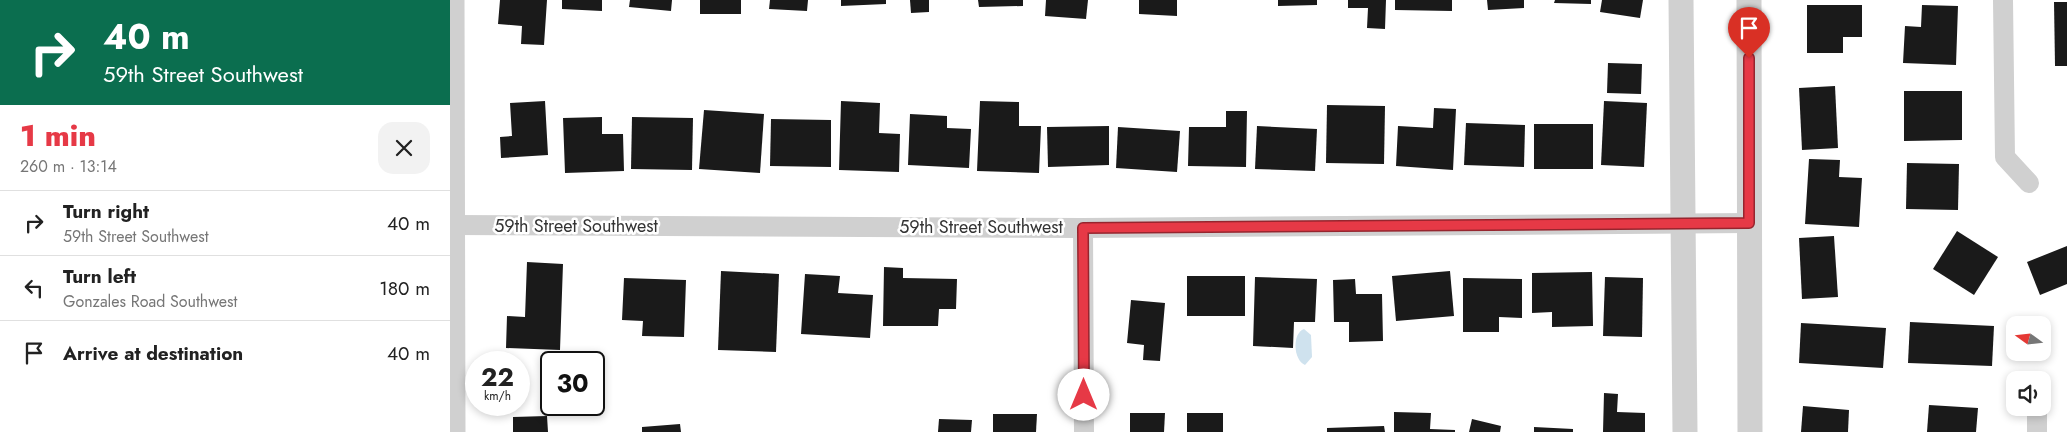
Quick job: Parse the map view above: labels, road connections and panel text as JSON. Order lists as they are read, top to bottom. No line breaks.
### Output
{"streets":{"street":["59th Street Southwest"]},"north":"left","page":{"turn":["40 m","59th Street Southwest"],"heading":["1 min","260 m · 13:14"],"list":[{"name":"Turn right","note":"59th Street Southwest","value":"40 m"},{"name":"Turn left","note":"Gonzales Road Southwest","value":"180 m"},{"name":"Arrive at destination","value":"40 m"}],"speed":"22 km/h","limit":"30"}}
